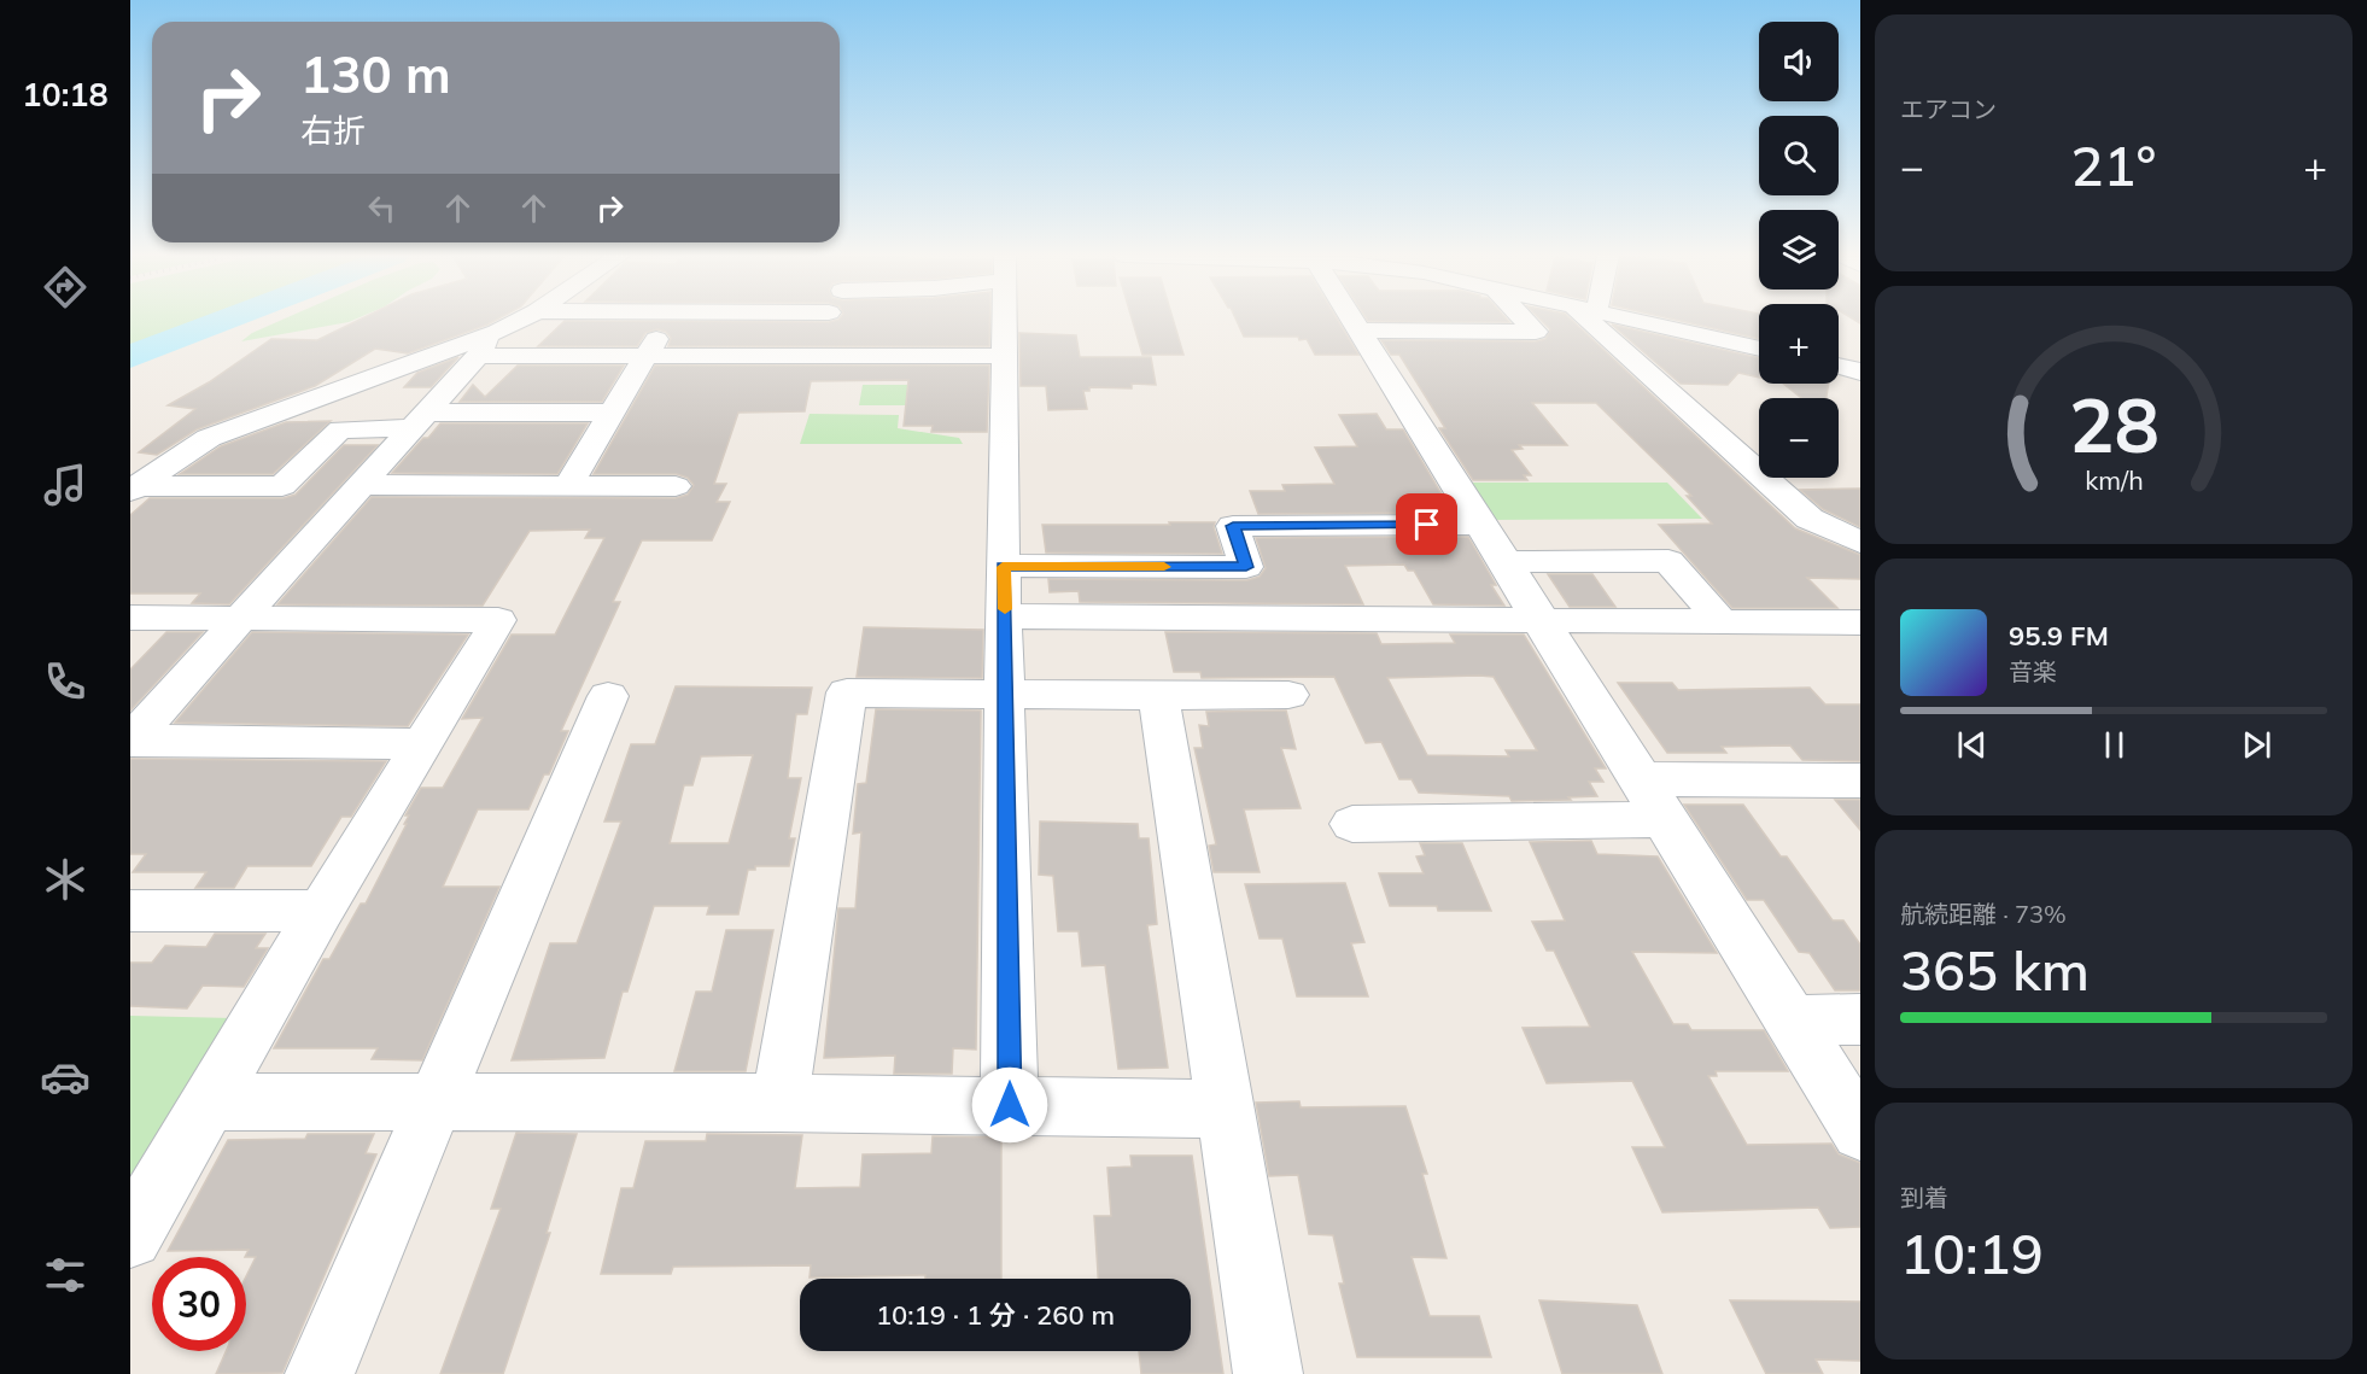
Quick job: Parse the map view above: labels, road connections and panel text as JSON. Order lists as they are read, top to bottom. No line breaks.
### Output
{"page":{"tabs":"10:18","tile":["エアコン",["航続距離 · 73%","365 km"],["到着","10:19"]],"map_buttons":["+","−"],"turn":["130 m","右折"],"heat":["−","21°","+"],"song":["95.9 FM","音楽"],"limit":"30","trip":"10:19 · 1 分 · 260 m","gauge":["28","km/h"]}}
